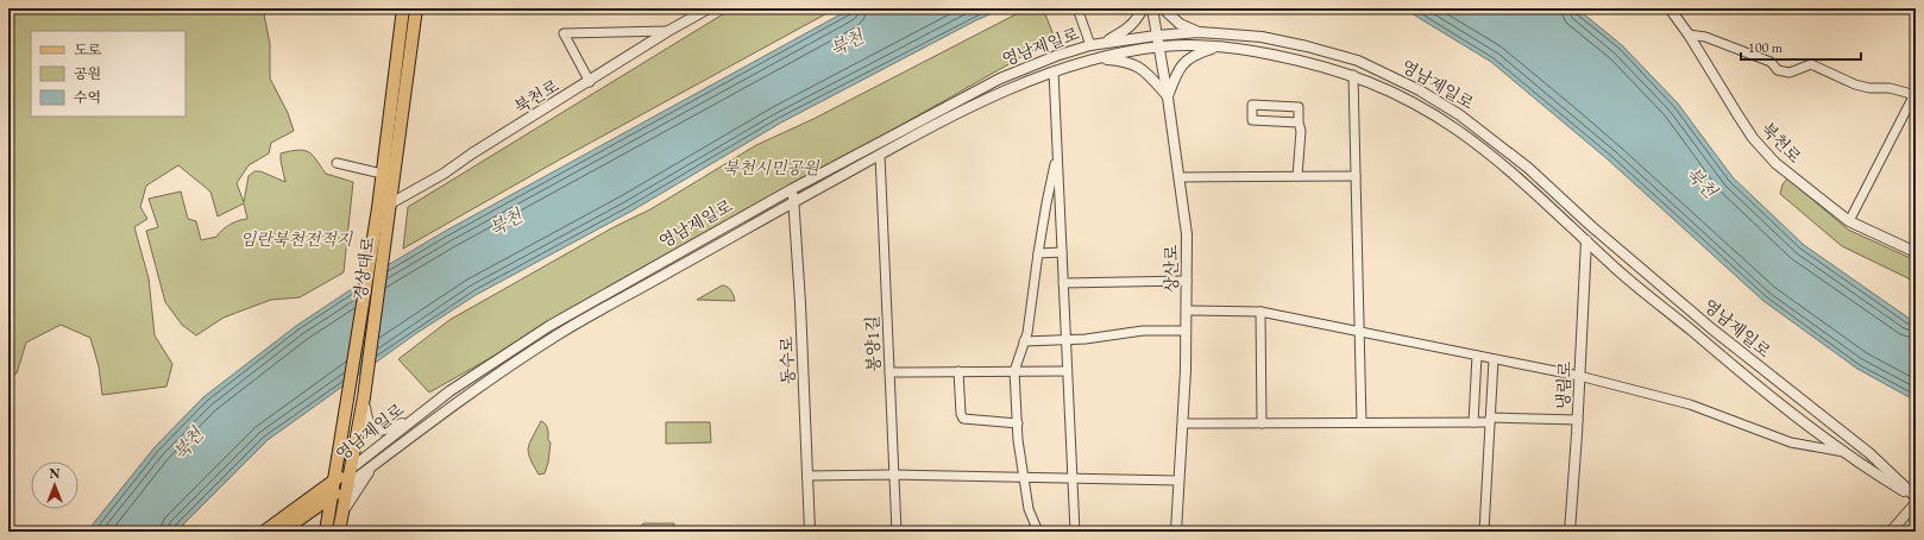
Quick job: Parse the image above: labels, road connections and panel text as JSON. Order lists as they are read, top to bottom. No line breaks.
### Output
{"streets":{"main road":["영남제일로","경상대로"],"street":["북천로","상산로","봉양1길","동수로","냉림로"]},"crossings":[["영남제일로","경상대로"],["영남제일로","상산로"],["영남제일로","봉양1길"],["영남제일로","동수로"],["영남제일로","냉림로"],["북천로","경상대로"]],"water":["북천"],"parks":["북천시민공원","임란북천전적지"],"legend":["도로","공원","수역"],"scale_bar":"100 m","north":"top"}
